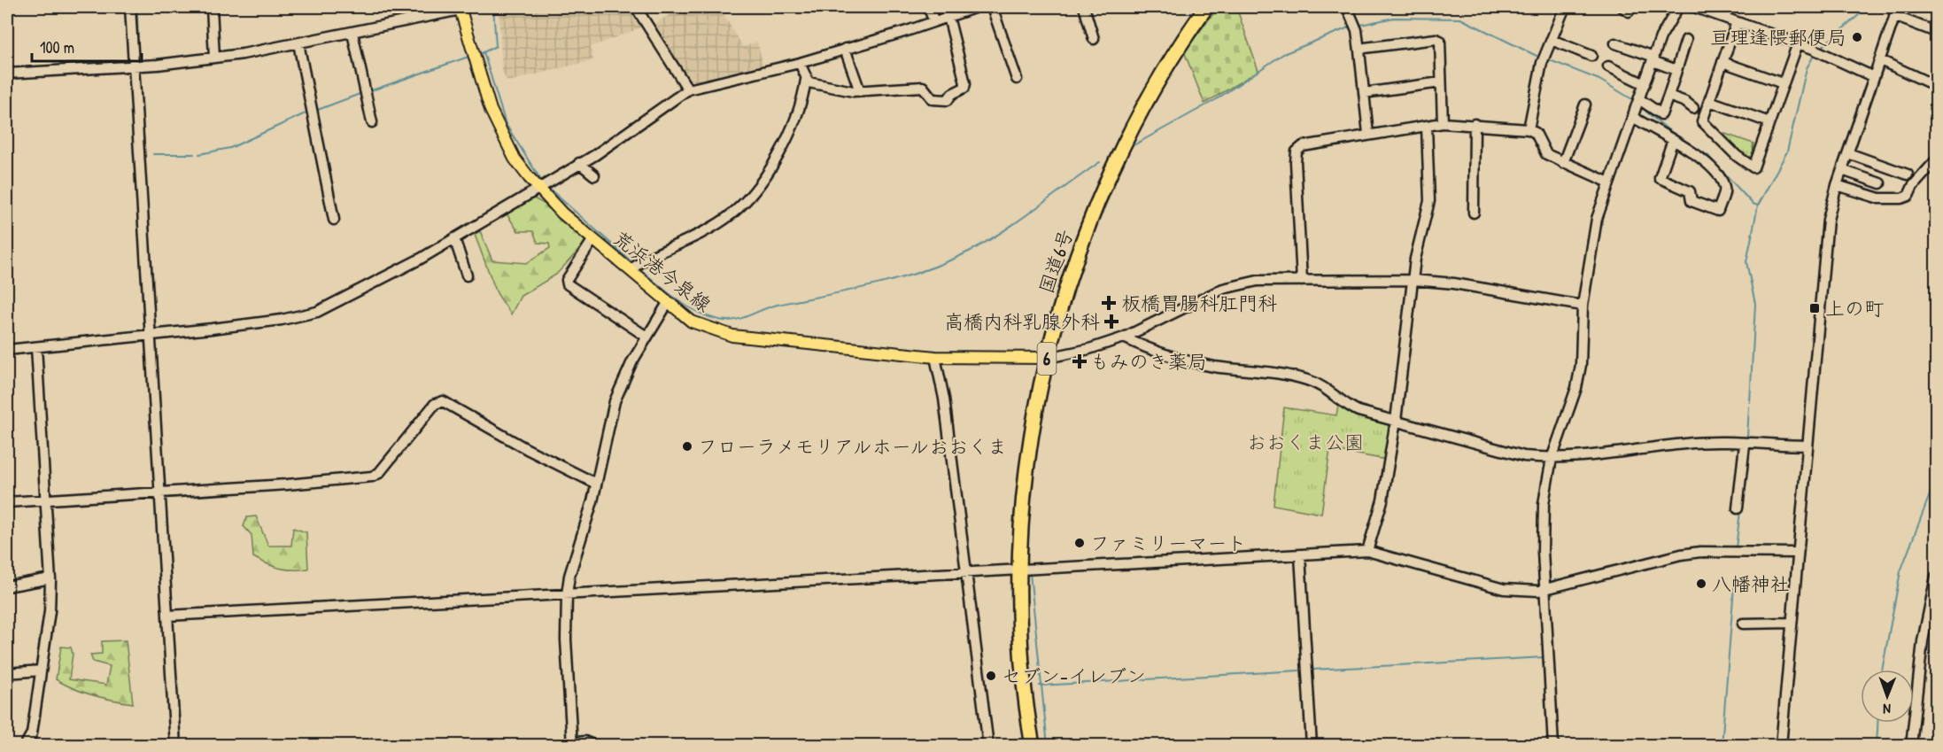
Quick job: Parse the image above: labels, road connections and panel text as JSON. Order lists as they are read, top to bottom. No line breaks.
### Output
{"streets":{"highway":["国道6号","6"],"main road":["荒浜港今泉線"]},"crossings":[["国道6号","荒浜港今泉線"]],"parks":["おおくま公園"],"places":{"other":["亘理逢隈郵便局","フローラメモリアルホールおおくま","ファミリーマート","八幡神社","セブン-イレブン"],"health":["板橋胃腸科肛門科","高橋内科乳腺外科","もみのき薬局"],"transit":["上の町"]},"scale_bar":"100 m","north":"bottom"}
